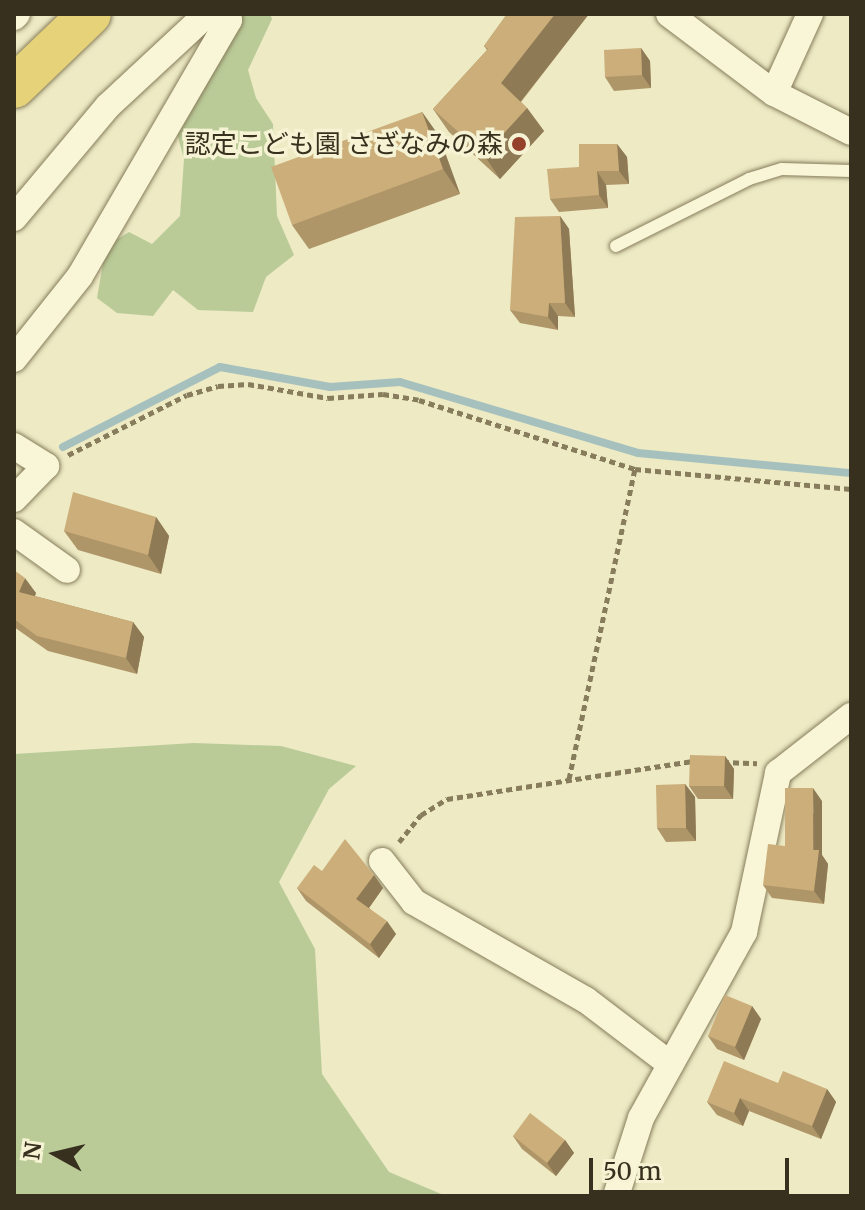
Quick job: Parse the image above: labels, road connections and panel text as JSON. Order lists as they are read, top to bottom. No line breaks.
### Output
{"places":["認定こども園 さざなみの森"],"scale_bar":"50 m","north":"left"}
